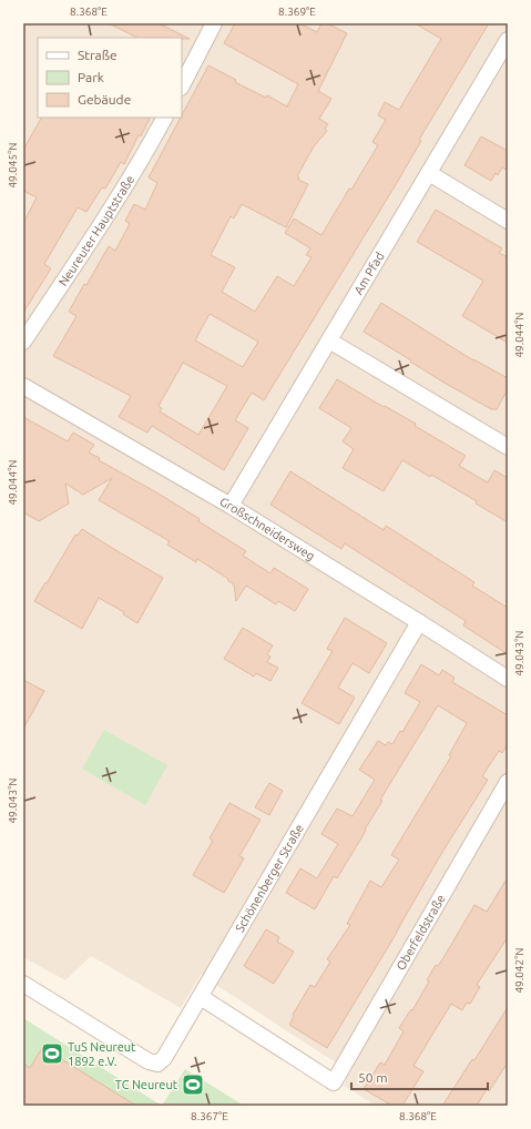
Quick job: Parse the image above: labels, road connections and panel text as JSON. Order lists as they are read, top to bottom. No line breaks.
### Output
{"streets":{"street":["Neureuter Hauptstraße","Am Pfad","Großschneidersweg","Schönenberger Straße","Oberfeldstraße"]},"crossings":[["Am Pfad","Großschneidersweg"],["Großschneidersweg","Schönenberger Straße"],["Schönenberger Straße","Oberfeldstraße"]],"places":{"sports":["TuS Neureut 1892 e.V.","TC Neureut"]},"legend":["Straße","Park","Gebäude"],"scale_bar":"50 m","coordinates":["8.368°E","8.369°E","49.045°N","49.044°N","49.043°N","49.042°N","8.367°E"]}
